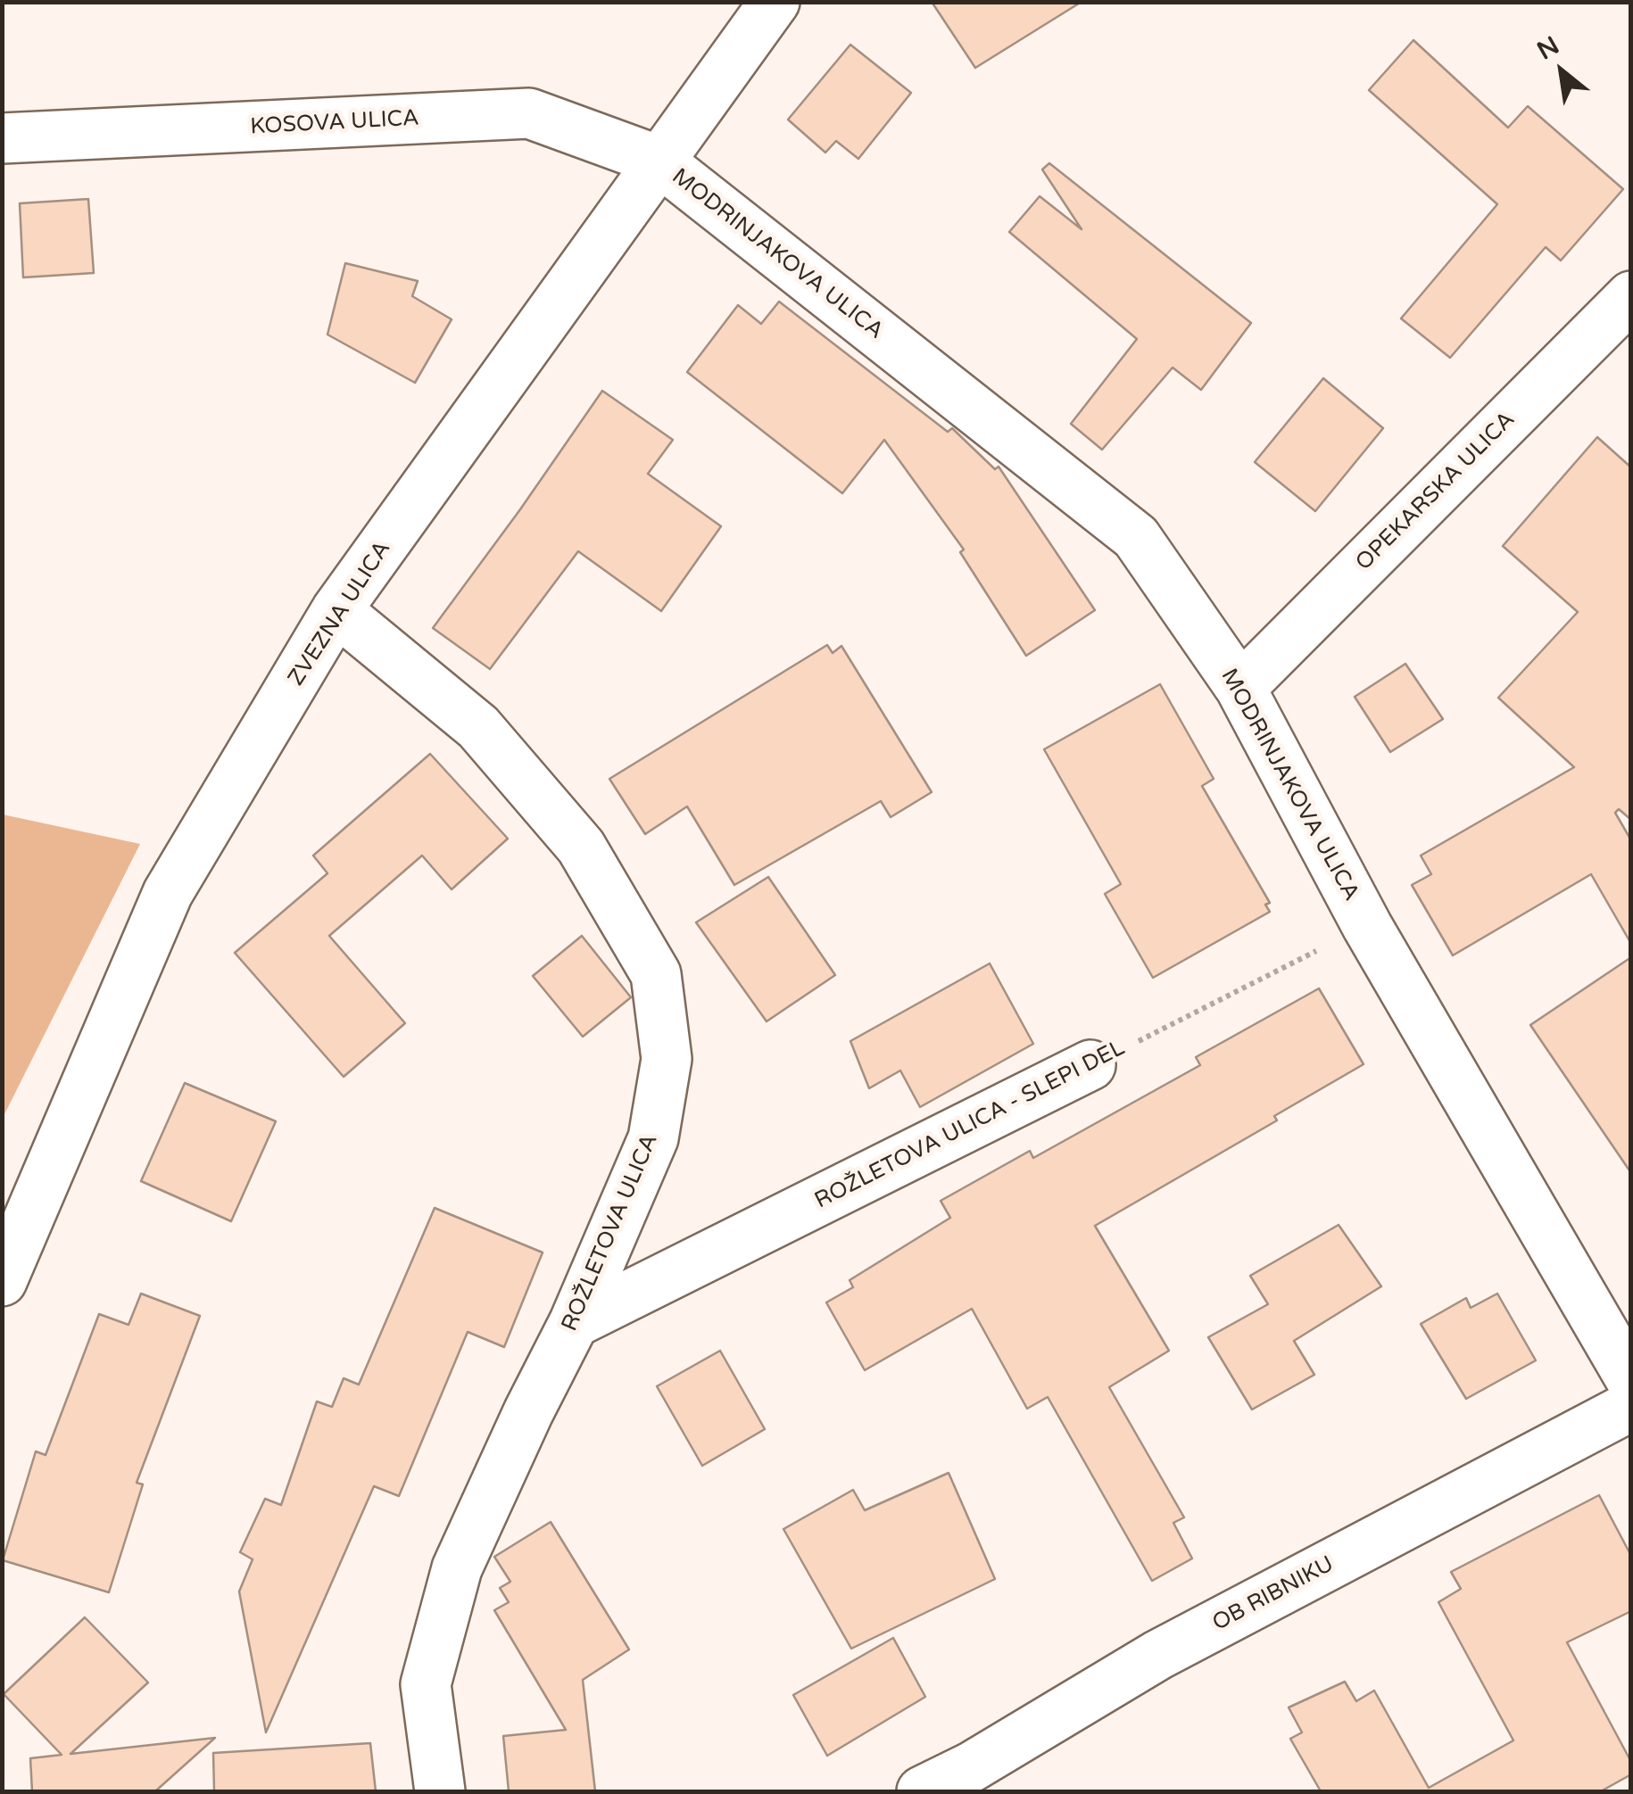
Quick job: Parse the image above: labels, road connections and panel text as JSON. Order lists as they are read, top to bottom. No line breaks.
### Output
{"streets":{"street":["KOSOVA ULICA","MODRINJAKOVA ULICA","OPEKARSKA ULICA","ZVEZNA ULICA","ROŽLETOVA ULICA - SLEPI DEL","ROŽLETOVA ULICA","OB RIBNIKU"]},"crossings":[["KOSOVA ULICA","MODRINJAKOVA ULICA"],["KOSOVA ULICA","ZVEZNA ULICA"],["MODRINJAKOVA ULICA","OPEKARSKA ULICA"],["MODRINJAKOVA ULICA","ZVEZNA ULICA"],["MODRINJAKOVA ULICA","ROŽLETOVA ULICA - SLEPI DEL"],["ZVEZNA ULICA","ROŽLETOVA ULICA"],["ROŽLETOVA ULICA - SLEPI DEL","ROŽLETOVA ULICA"]],"north":"top left"}
